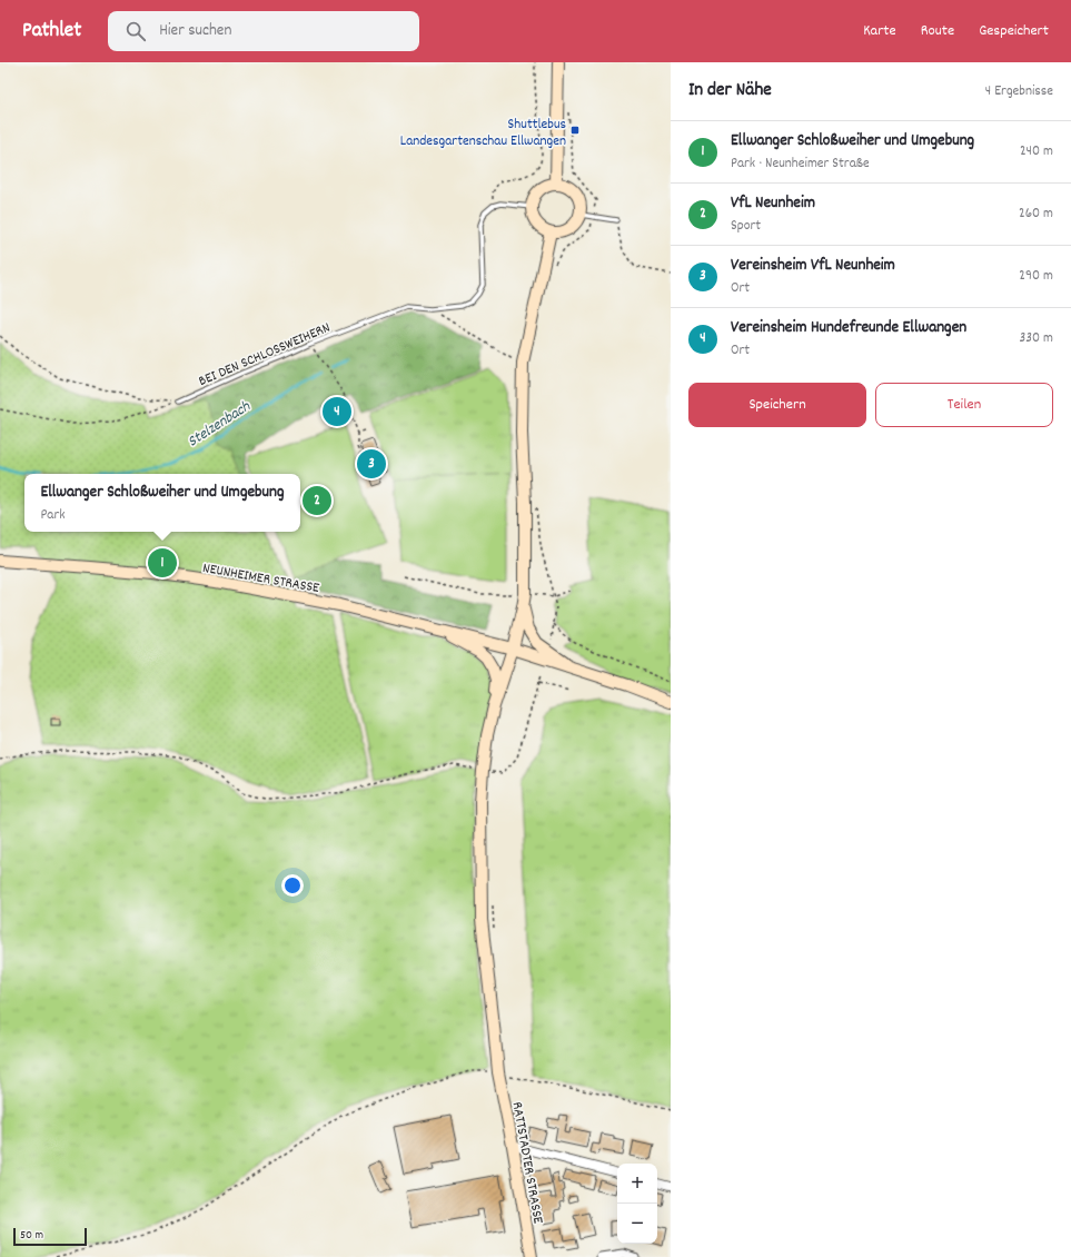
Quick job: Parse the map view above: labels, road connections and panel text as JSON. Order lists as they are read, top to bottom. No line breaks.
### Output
{"streets":{"street":["NEUNHEIMER STRASSE","RATTSTADTER STRASSE"],"lane":["BEI DEN SCHLOSSWEIHERN"]},"water":["Stelzenbach"],"places":{"transit":["Shuttlebus Landesgartenschau Ellwangen"]},"scale_bar":"50 m","page":{"header":"Pathlet","search":"Hier suchen","nav":["Karte","Route","Gespeichert"],"heading":["In der Nähe","4 Ergebnisse"],"list":[{"mark":"1","name":"Ellwanger Schloßweiher und Umgebung","note":"Park · Neunheimer Straße","value":"240 m"},{"mark":"2","name":"VfL Neunheim","note":"Sport","value":"260 m"},{"mark":"3","name":"Vereinsheim VfL Neunheim","note":"Ort","value":"290 m"},{"mark":"4","name":"Vereinsheim Hundefreunde Ellwangen","note":"Ort","value":"330 m"}],"buttons":["Speichern","Teilen"],"pins":["4","3","2","1"],"popup":["Ellwanger Schloßweiher und Umgebung","Park"],"map_buttons":["+","−"],"scale":"50 m"}}
